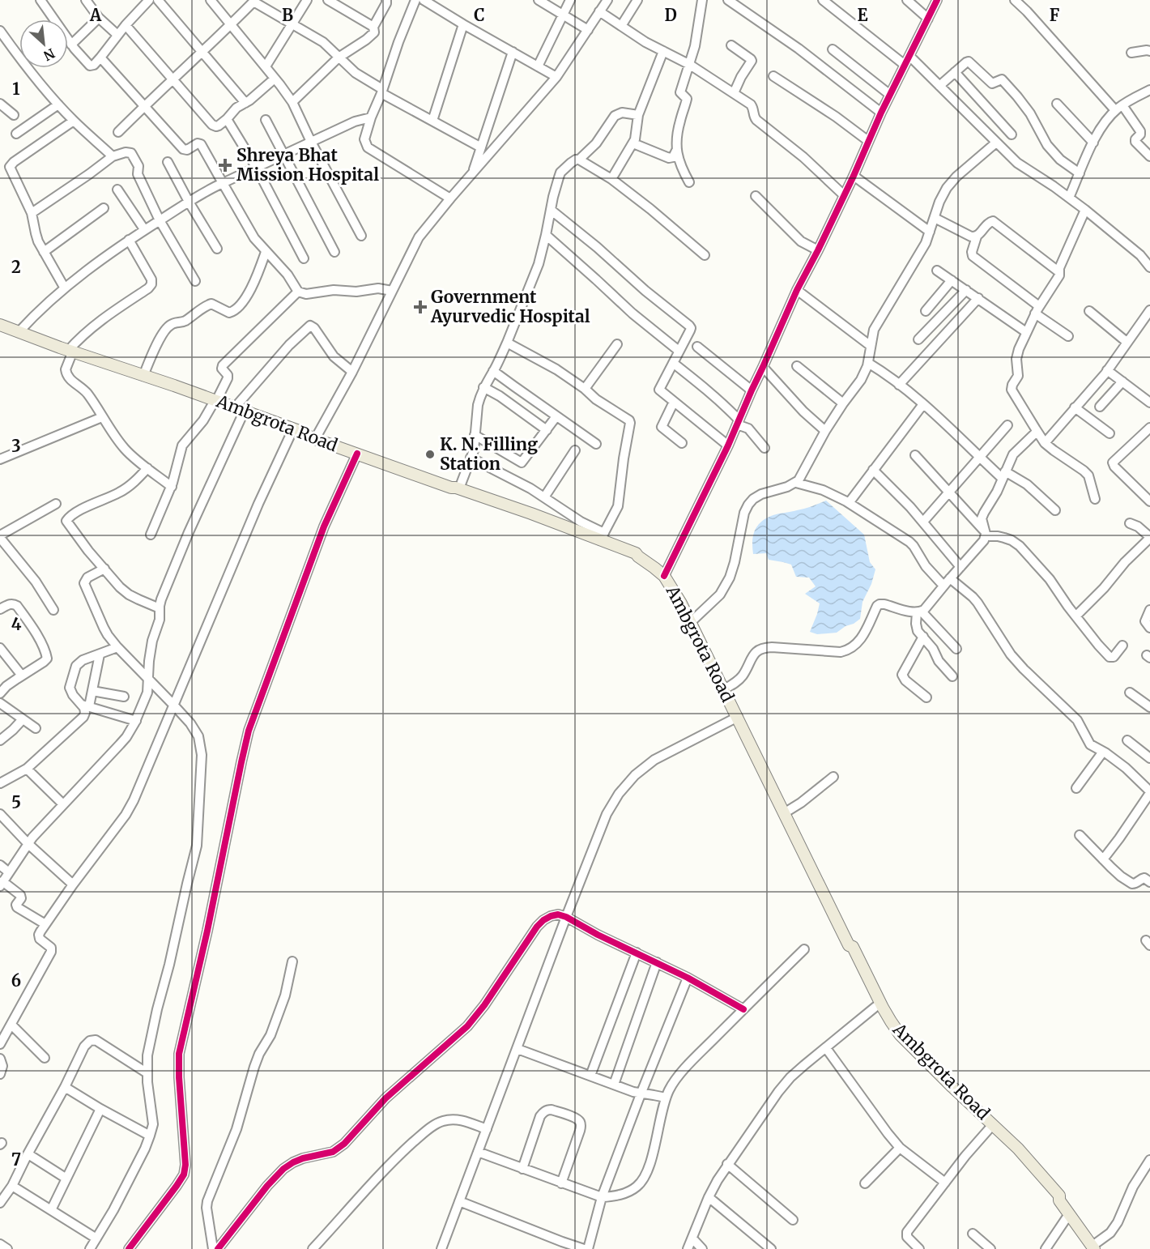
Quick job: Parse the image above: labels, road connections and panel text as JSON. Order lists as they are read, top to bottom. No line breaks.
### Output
{"streets":{"main road":["Ambgrota Road"]},"places":{"health":["Shreya Bhat Mission Hospital","Government Ayurvedic Hospital"],"other":["K. N. Filling Station"]},"north":"bottom right","grid":{"columns":["A","B","C","D","E","F"],"rows":["1","2","3","4","5","6","7"]}}
